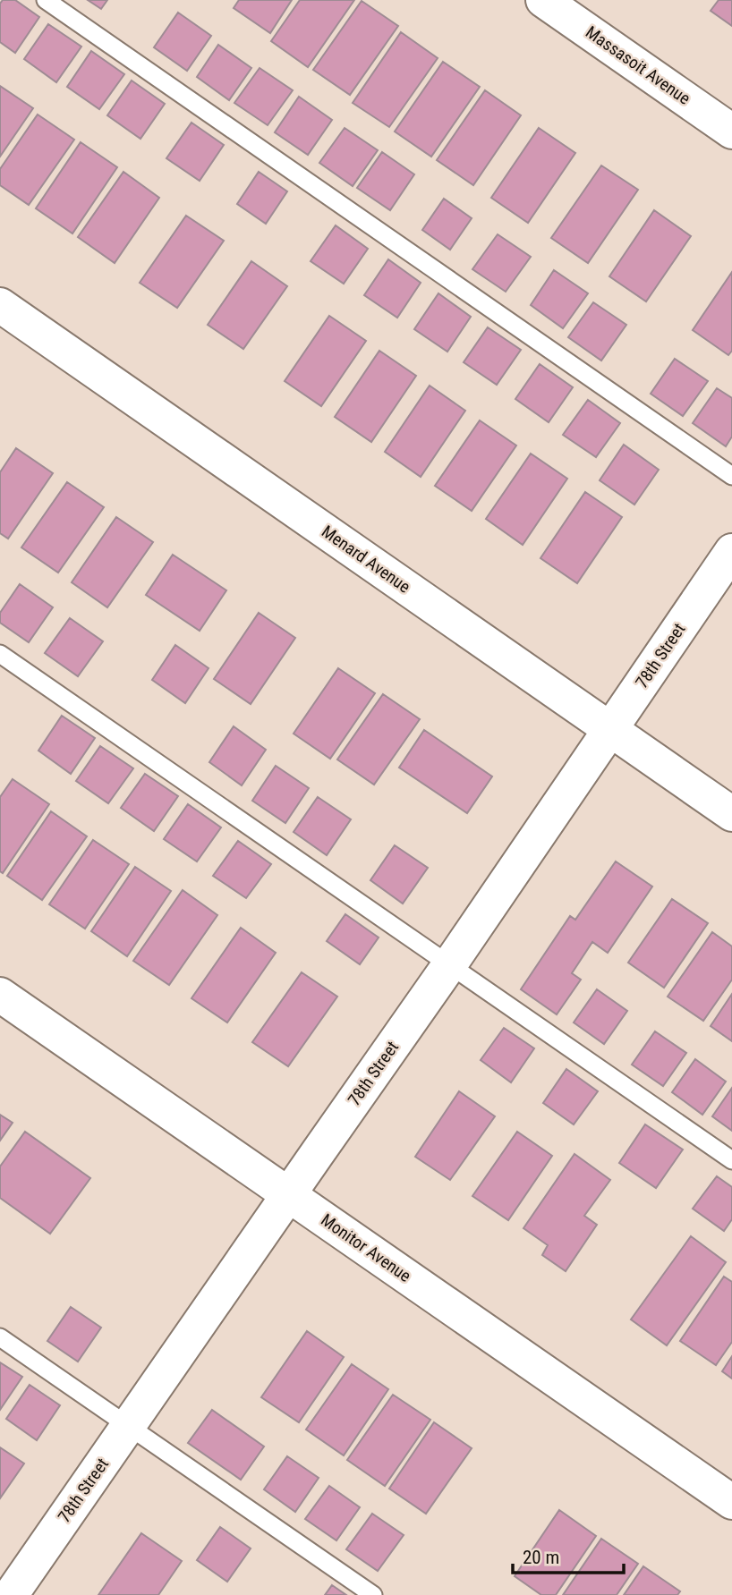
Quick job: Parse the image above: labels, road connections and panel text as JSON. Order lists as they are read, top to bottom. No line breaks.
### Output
{"streets":{"street":["Massasoit Avenue","Menard Avenue","78th Street","Monitor Avenue"]},"crossings":[["Menard Avenue","78th Street"],["78th Street","Monitor Avenue"]],"scale_bar":"20 m"}
